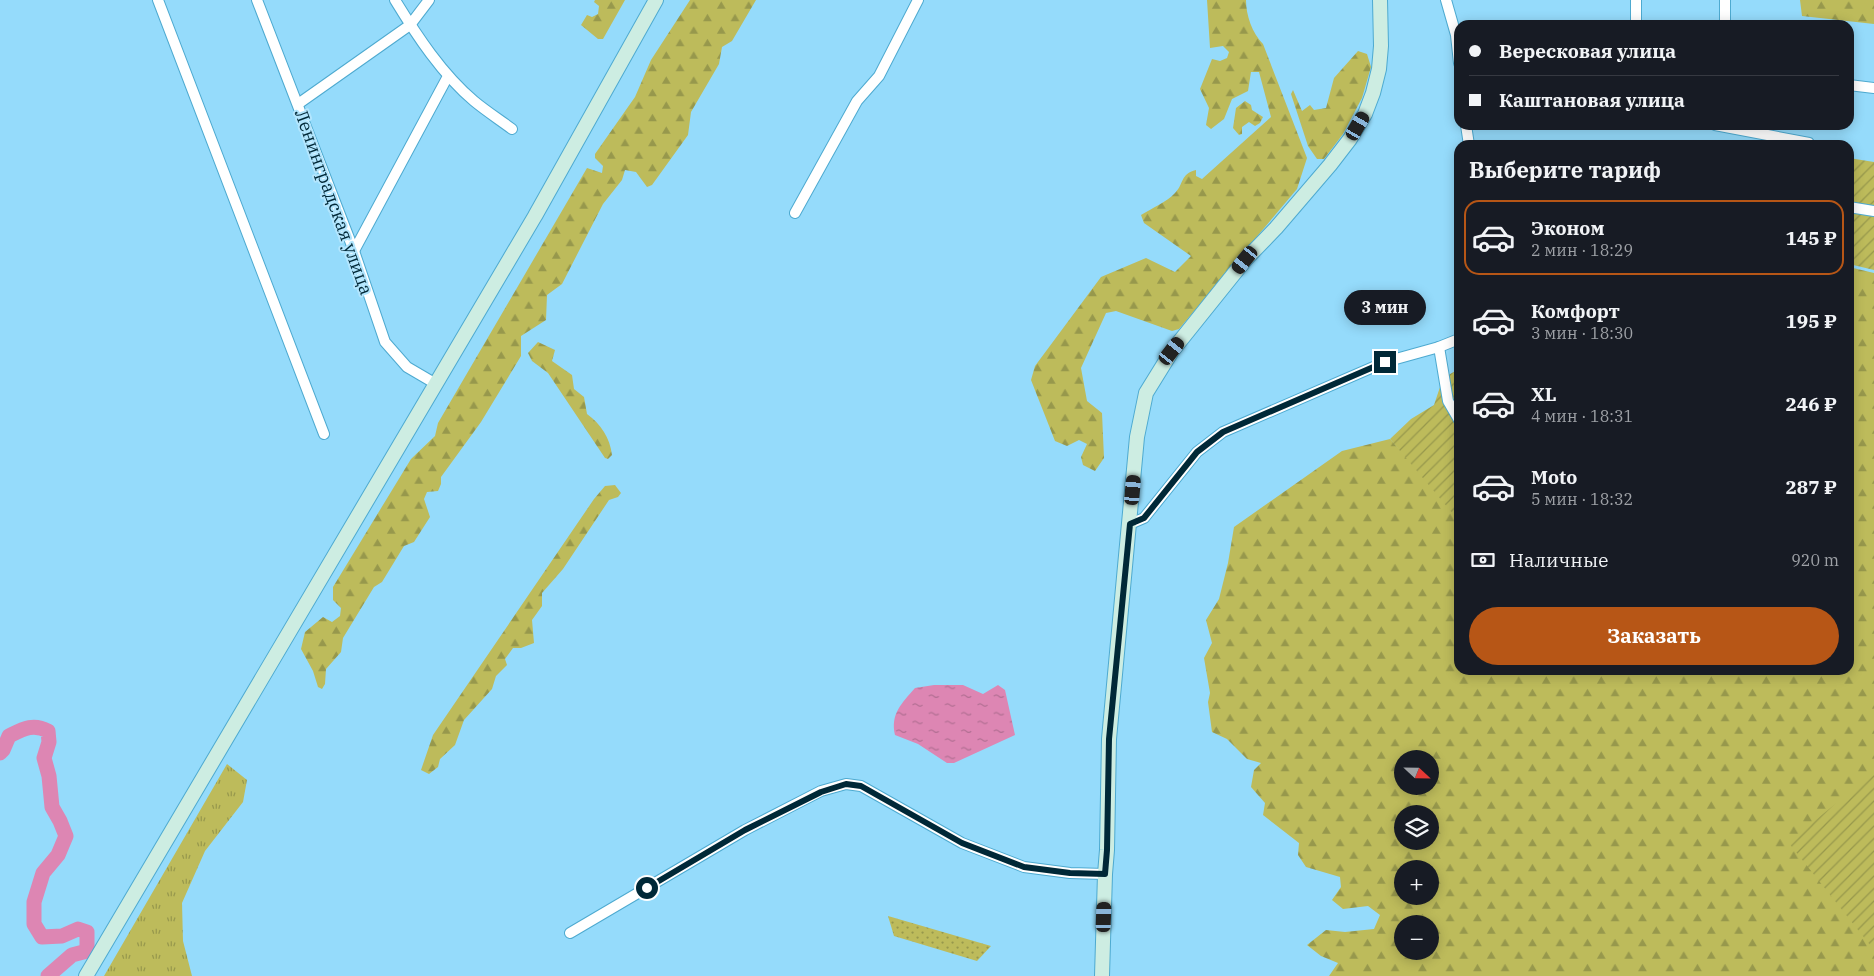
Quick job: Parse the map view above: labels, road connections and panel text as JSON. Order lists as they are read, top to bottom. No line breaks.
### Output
{"streets":{"street":["Ленинградская улица"]},"north":"right","page":{"banner":["Вересковая улица","Каштановая улица"],"heading":"Выберите тариф","list":[{"name":"Эконом","note":"2 мин · 18:29","value":"145 ₽"},{"name":"Комфорт","note":"3 мин · 18:30","value":"195 ₽"},{"name":"XL","note":"4 мин · 18:31","value":"246 ₽"},{"name":"Moto","note":"5 мин · 18:32","value":"287 ₽"}],"bubble":"3 мин","pay":["Наличные","920 m"],"buttons":"Заказать","map_buttons":["+","−"]}}
